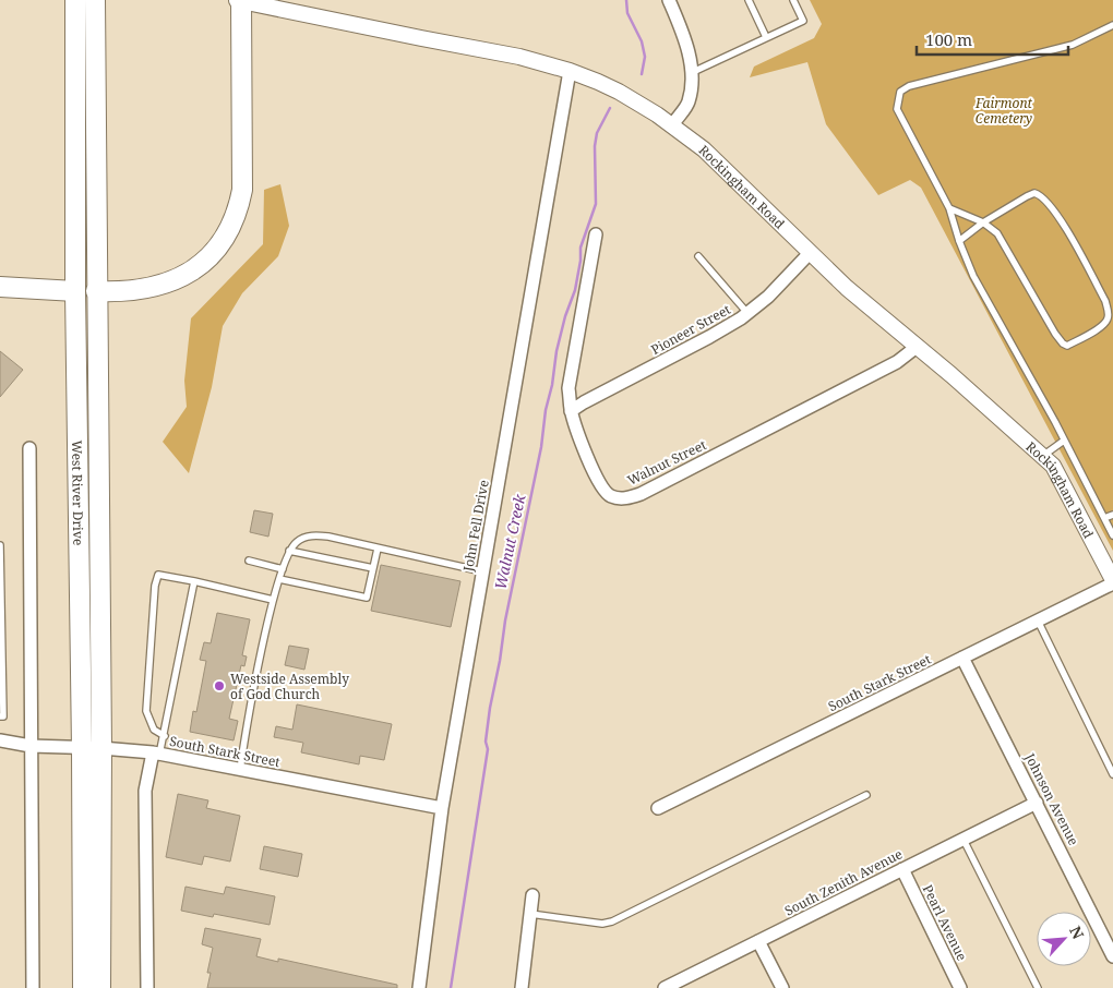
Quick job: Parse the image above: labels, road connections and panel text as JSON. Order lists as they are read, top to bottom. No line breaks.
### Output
{"streets":{"main road":["West River Drive"],"street":["Rockingham Road","Pioneer Street","Walnut Street","John Fell Drive","South Stark Street","Johnson Avenue","South Zenith Avenue","Pearl Avenue"]},"crossings":[["Rockingham Road","Pioneer Street"],["Rockingham Road","Walnut Street"],["Rockingham Road","John Fell Drive"],["Rockingham Road","South Stark Street"],["Pioneer Street","Walnut Street"],["West River Drive","South Stark Street"],["John Fell Drive","South Stark Street"],["South Stark Street","Johnson Avenue"],["Johnson Avenue","South Zenith Avenue"],["South Zenith Avenue","Pearl Avenue"]],"water":["Walnut Creek"],"parks":["Fairmont Cemetery"],"places":["Westside Assembly of God Church"],"scale_bar":"100 m","north":"top right"}
